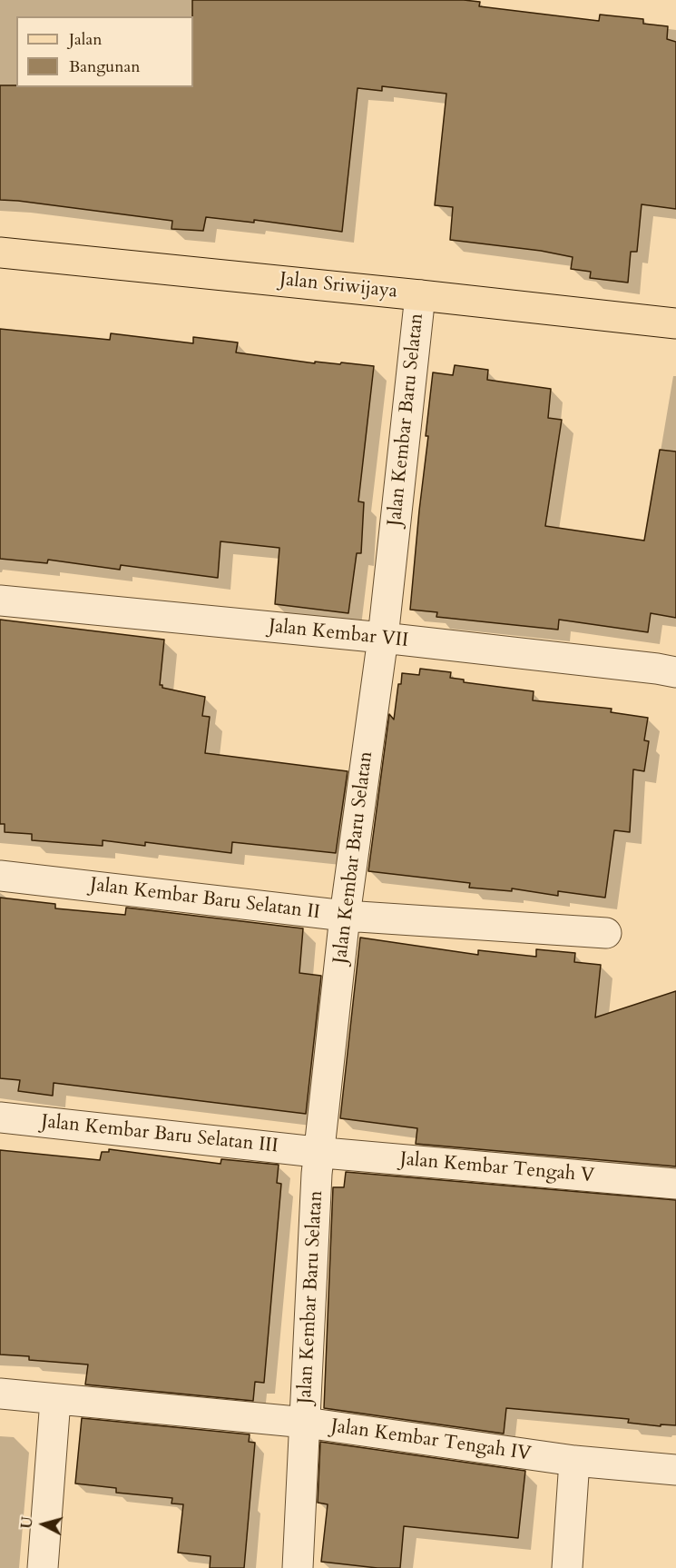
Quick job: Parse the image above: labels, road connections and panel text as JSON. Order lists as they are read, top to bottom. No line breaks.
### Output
{"streets":{"main road":["Jalan Sriwijaya"],"street":["Jalan Kembar Baru Selatan","Jalan Kembar VII","Jalan Kembar Baru Selatan II","Jalan Kembar Baru Selatan III","Jalan Kembar Tengah V","Jalan Kembar Tengah IV"]},"crossings":[["Jalan Sriwijaya","Jalan Kembar Baru Selatan"],["Jalan Kembar Baru Selatan","Jalan Kembar VII"],["Jalan Kembar Baru Selatan","Jalan Kembar Baru Selatan II"],["Jalan Kembar Baru Selatan","Jalan Kembar Baru Selatan III"],["Jalan Kembar Baru Selatan","Jalan Kembar Tengah V"],["Jalan Kembar Baru Selatan","Jalan Kembar Tengah IV"],["Jalan Kembar Baru Selatan III","Jalan Kembar Tengah V"]],"legend":["Jalan","Bangunan"],"north":"left"}
